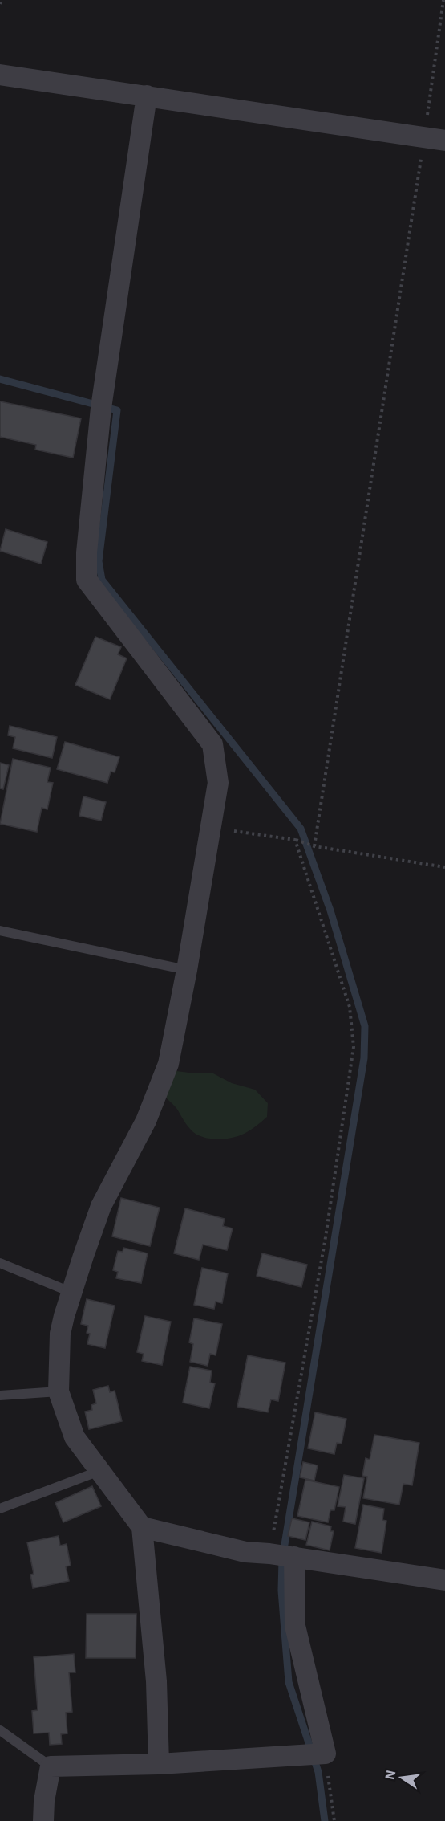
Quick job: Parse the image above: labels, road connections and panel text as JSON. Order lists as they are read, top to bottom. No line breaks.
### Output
{"north":"left"}
